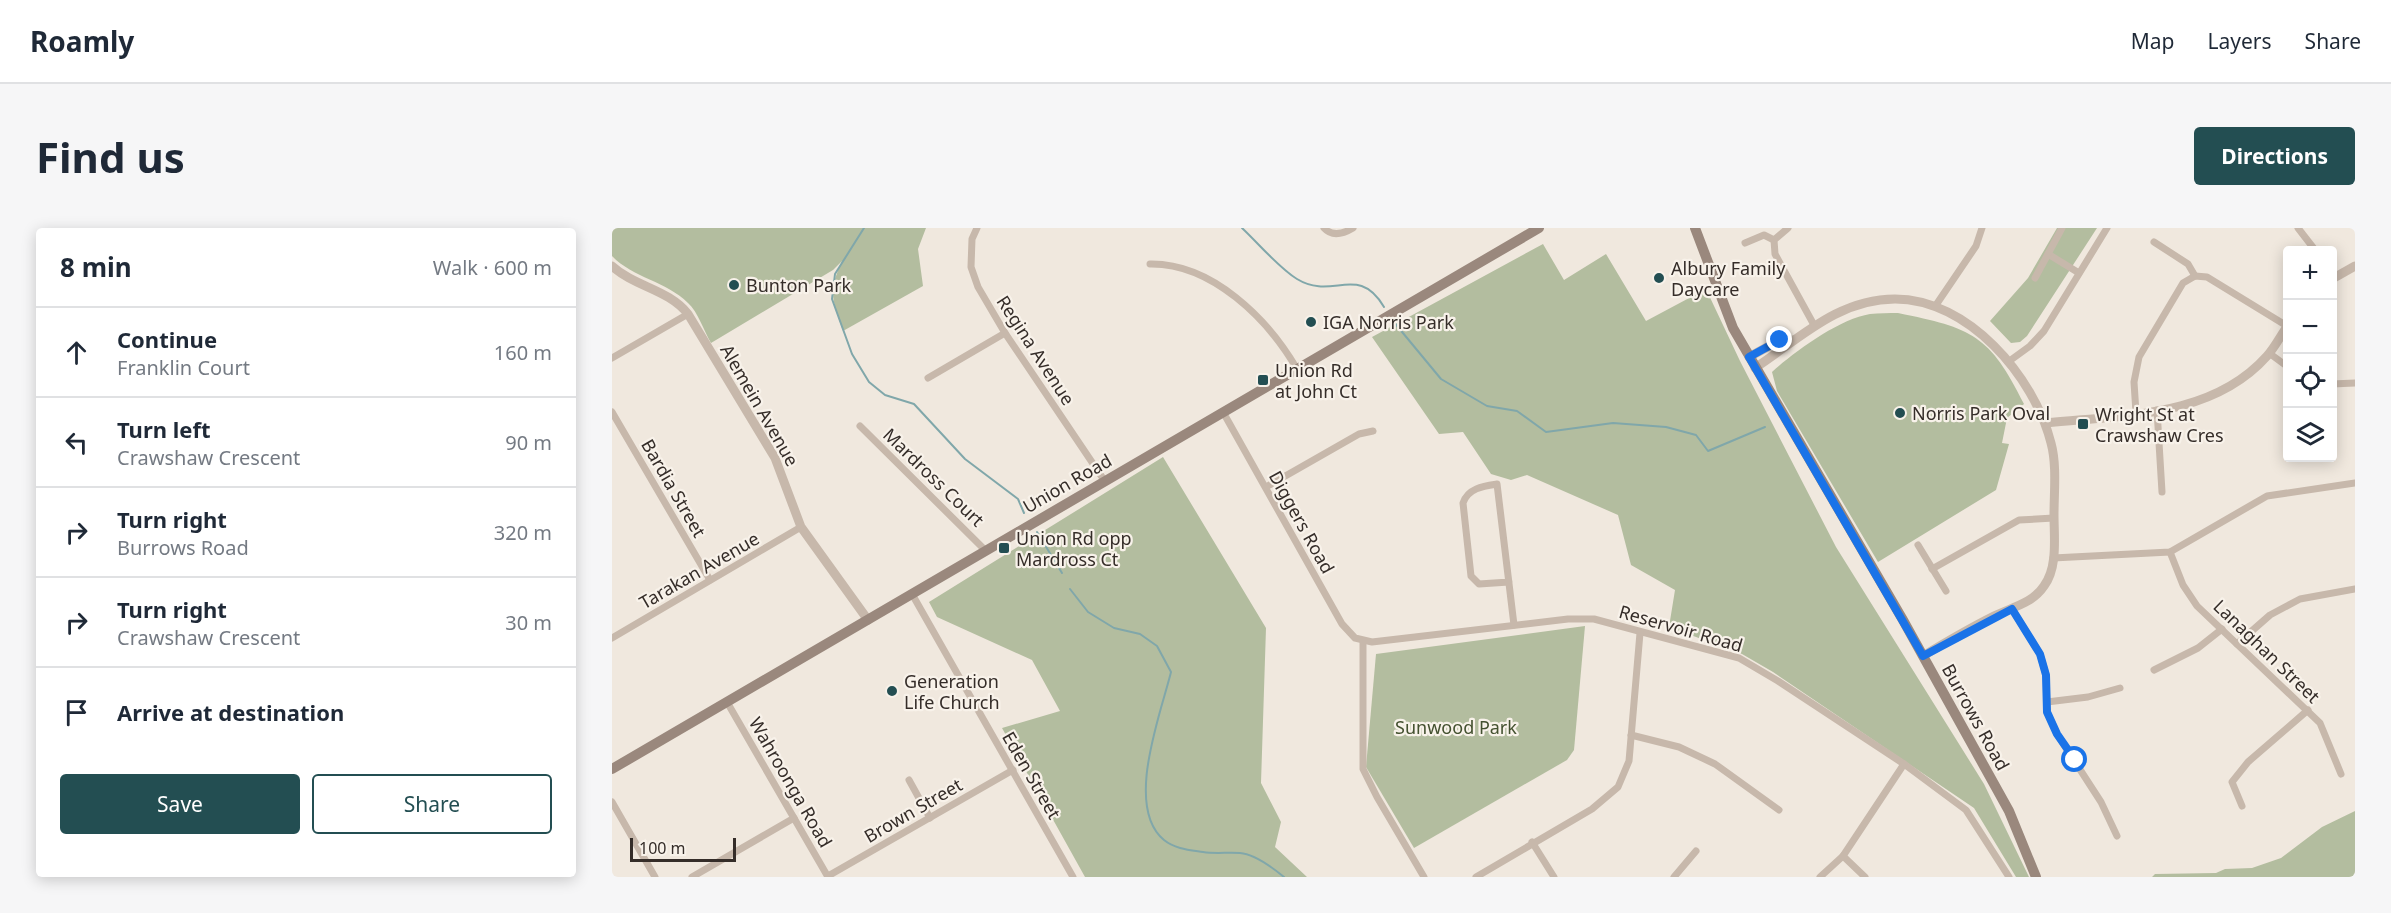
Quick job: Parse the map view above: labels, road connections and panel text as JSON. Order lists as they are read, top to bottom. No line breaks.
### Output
{"streets":{"main road":["Union Road","Burrows Road"],"street":["Regina Avenue","Alemein Avenue","Mardross Court","Bardia Street","Diggers Road","Tarakan Avenue","Reservoir Road","Lanaghan Street","Eden Street","Wahroonga Road","Brown Street"]},"crossings":[["Regina Avenue","Union Road"],["Alemein Avenue","Union Road"],["Alemein Avenue","Tarakan Avenue"],["Mardross Court","Union Road"],["Union Road","Diggers Road"],["Union Road","Eden Street"],["Union Road","Wahroonga Road"],["Bardia Street","Tarakan Avenue"],["Diggers Road","Reservoir Road"],["Eden Street","Brown Street"],["Wahroonga Road","Brown Street"]],"parks":["Sunwood Park"],"places":{"other":["Albury Family Daycare","Bunton Park","IGA Norris Park","Norris Park Oval","Generation Life Church"],"transit":["Union Rd at John Ct","Wright St at Crawshaw Cres","Union Rd opp Mardross Ct"]},"scale_bar":"100 m","page":{"header":"Roamly","nav":["Map","Layers","Share"],"buttons":["Directions",["Save","Share"]],"title":"Find us","heading":["8 min","Walk · 600 m"],"map_buttons":["+","−"],"list":[["Continue","Franklin Court","160 m"],["Turn left","Crawshaw Crescent","90 m"],["Turn right","Burrows Road","320 m"],["Turn right","Crawshaw Crescent","30 m"],"Arrive at destination"],"scale":"100 m"}}
